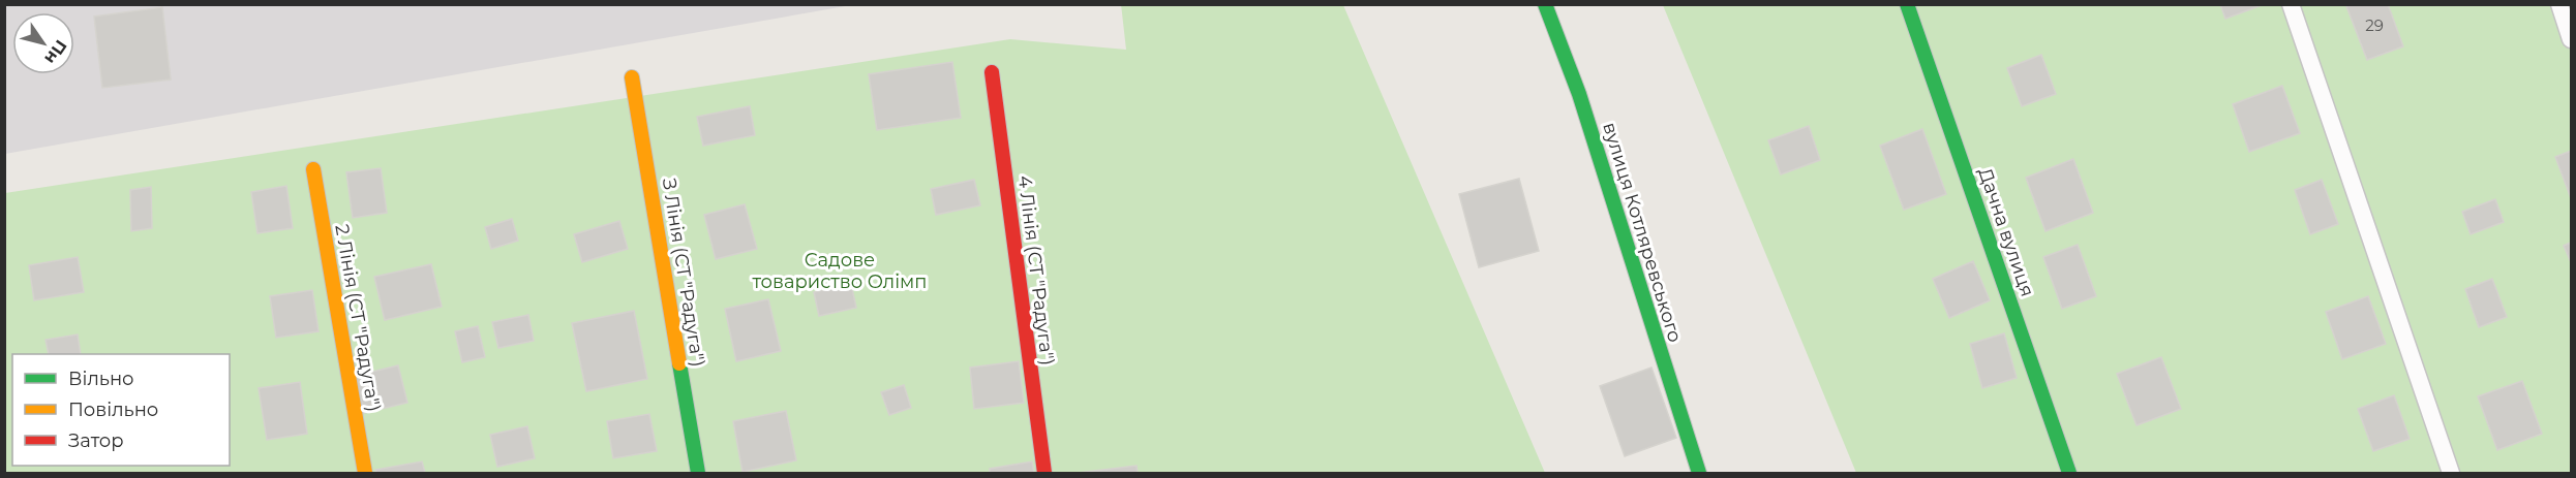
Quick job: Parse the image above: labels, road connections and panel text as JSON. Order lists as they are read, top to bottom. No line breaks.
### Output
{"streets":{"street":["вулиця Котляревського","Дачна вулиця","4 Лінія (СТ \"Радуга\")","З Лінія (СТ \"Радуга\")","2 Лінія (СТ \"Радуга\")"]},"parks":["Садове товариство Олімп"],"house_numbers":["29"],"legend":["Вільно","Повільно","Затор"],"north":"bottom right"}
